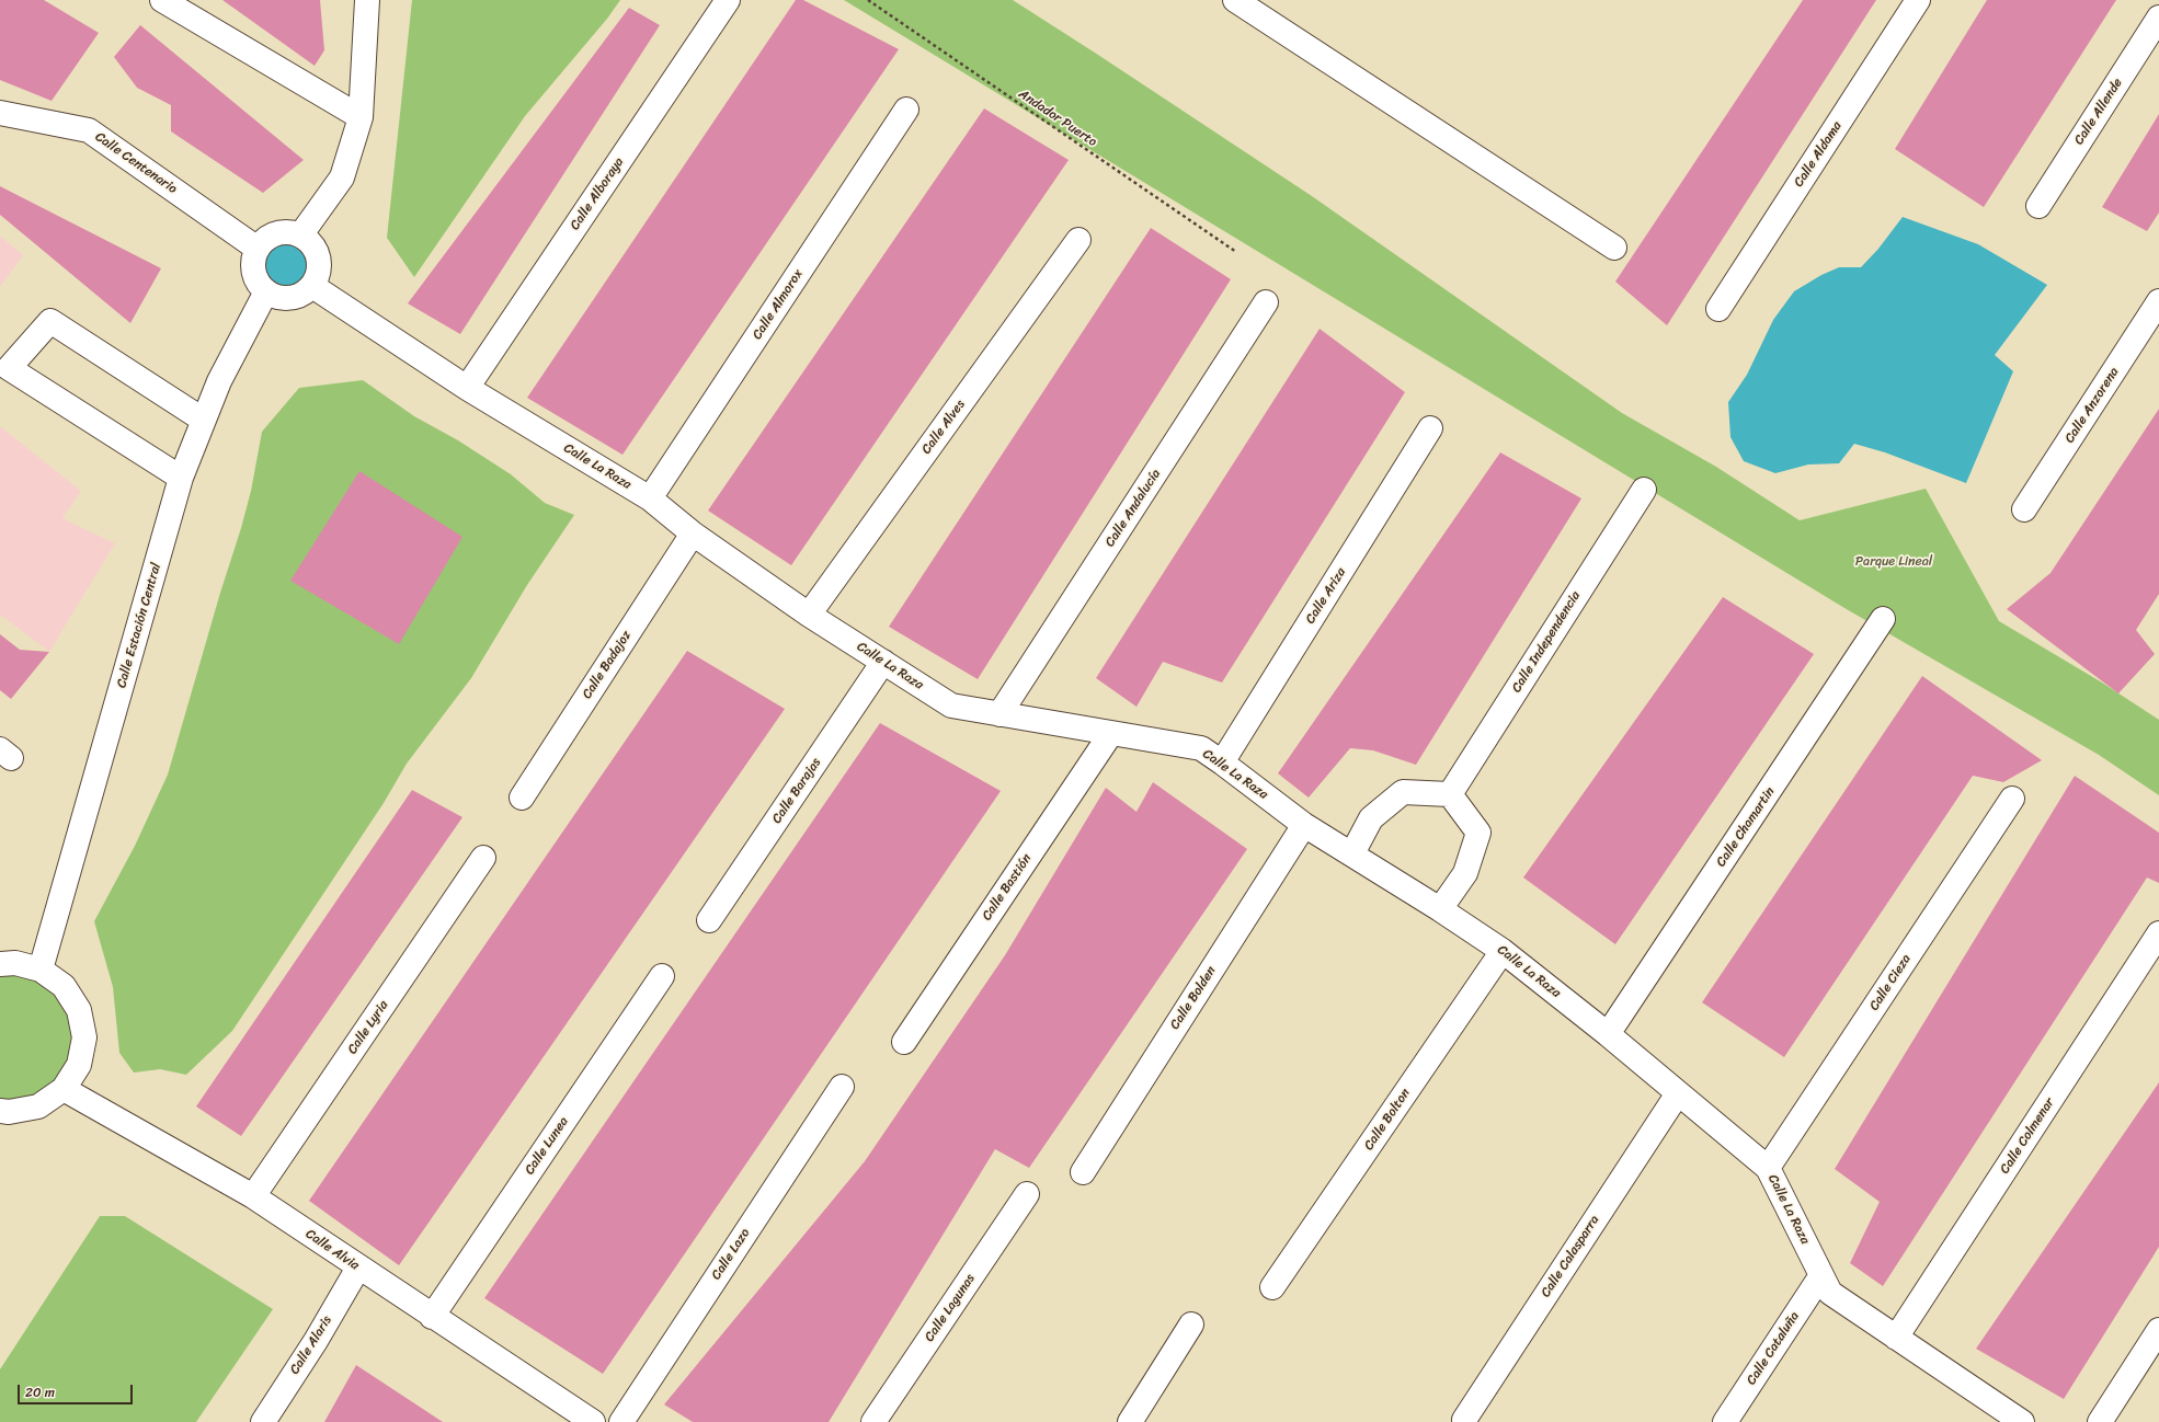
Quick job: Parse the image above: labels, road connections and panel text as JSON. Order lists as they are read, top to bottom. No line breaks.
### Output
{"streets":{"street":["Calle Allende","Calle Aldama","Calle Centenario","Calle Alboraya","Calle Almorox","Calle Anzorena","Calle Alves","Calle La Raza","Calle Andalucía","Calle Ariza","Calle Estación Central","Calle Independencia","Calle Badajoz","Calle Barajas","Calle Chamartin","Calle Bastión","Calle Cieza","Calle Bolden","Calle Lyria","Calle Bolton","Calle Colmenar","Calle Lunea","Calle Alvia","Calle Lazo","Calle Calasparra","Calle Lagunas","Calle Alaris","Calle Cataluña"],"path":["Andador Puerto"]},"crossings":[["Calle Centenario","Calle La Raza"],["Calle Centenario","Calle Estación Central"],["Calle Alboraya","Calle La Raza"],["Calle Almorox","Calle La Raza"],["Calle Alves","Calle La Raza"],["Calle La Raza","Calle Andalucía"],["Calle La Raza","Calle Ariza"],["Calle La Raza","Calle Estación Central"],["Calle La Raza","Calle Independencia"],["Calle La Raza","Calle Badajoz"],["Calle La Raza","Calle Barajas"],["Calle La Raza","Calle Chamartin"],["Calle La Raza","Calle Bastión"],["Calle La Raza","Calle Cieza"],["Calle La Raza","Calle Bolden"],["Calle La Raza","Calle Bolton"],["Calle La Raza","Calle Colmenar"],["Calle La Raza","Calle Calasparra"],["Calle La Raza","Calle Cataluña"],["Calle Lyria","Calle Alvia"],["Calle Lunea","Calle Alvia"],["Calle Alvia","Calle Alaris"]],"parks":["Parque Lineal"],"scale_bar":"20 m"}
